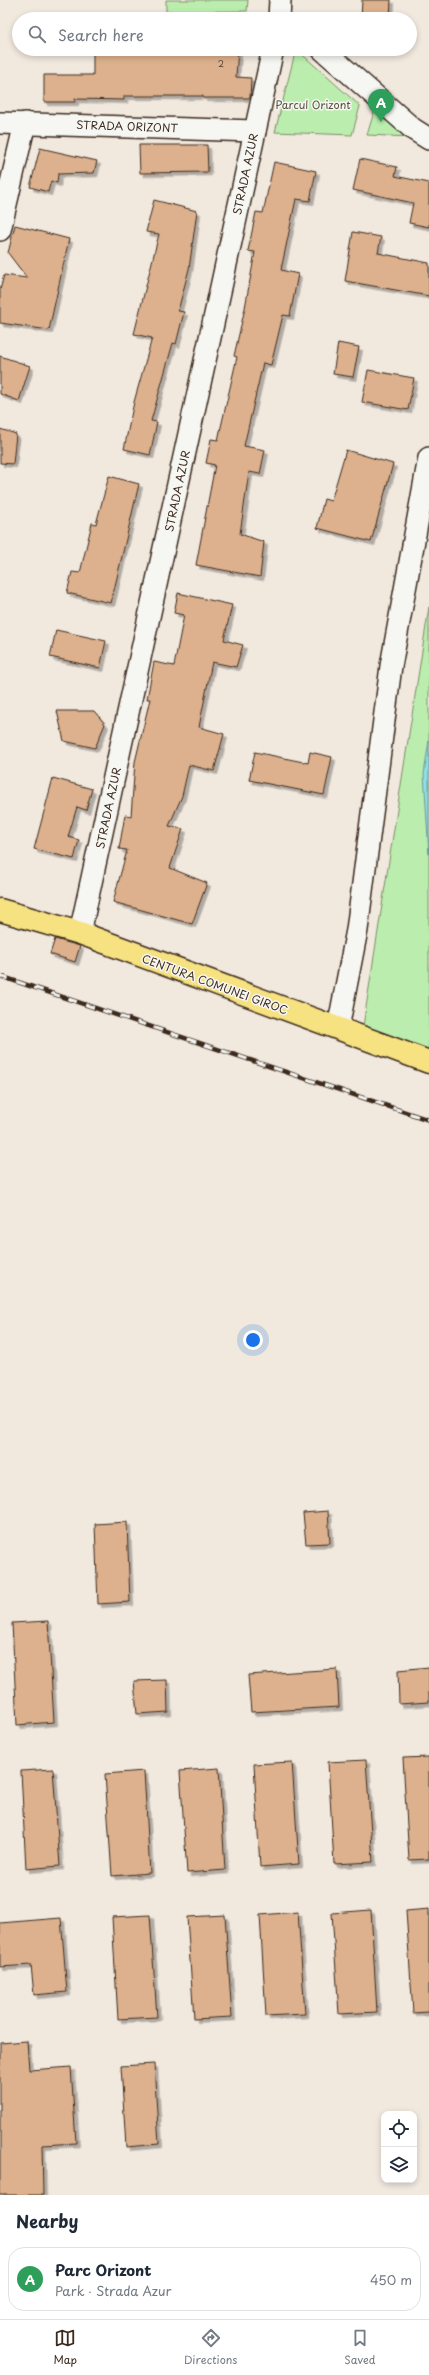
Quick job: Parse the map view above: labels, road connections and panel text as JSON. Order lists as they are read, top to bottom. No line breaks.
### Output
{"streets":{"main road":["CENTURA COMUNEI GIROC"],"street":["STRADA ORIZONT","STRADA AZUR"]},"crossings":[["STRADA ORIZONT","STRADA AZUR"],["STRADA AZUR","CENTURA COMUNEI GIROC"]],"parks":["Parcul Orizont"],"house_numbers":["2"],"page":{"search":"Search here","pins":"A","heading":"Nearby","list":[{"mark":"A","name":"Parc Orizont","note":"Park · Strada Azur","value":"450 m"}],"nav":["Map","Directions","Saved"]}}
